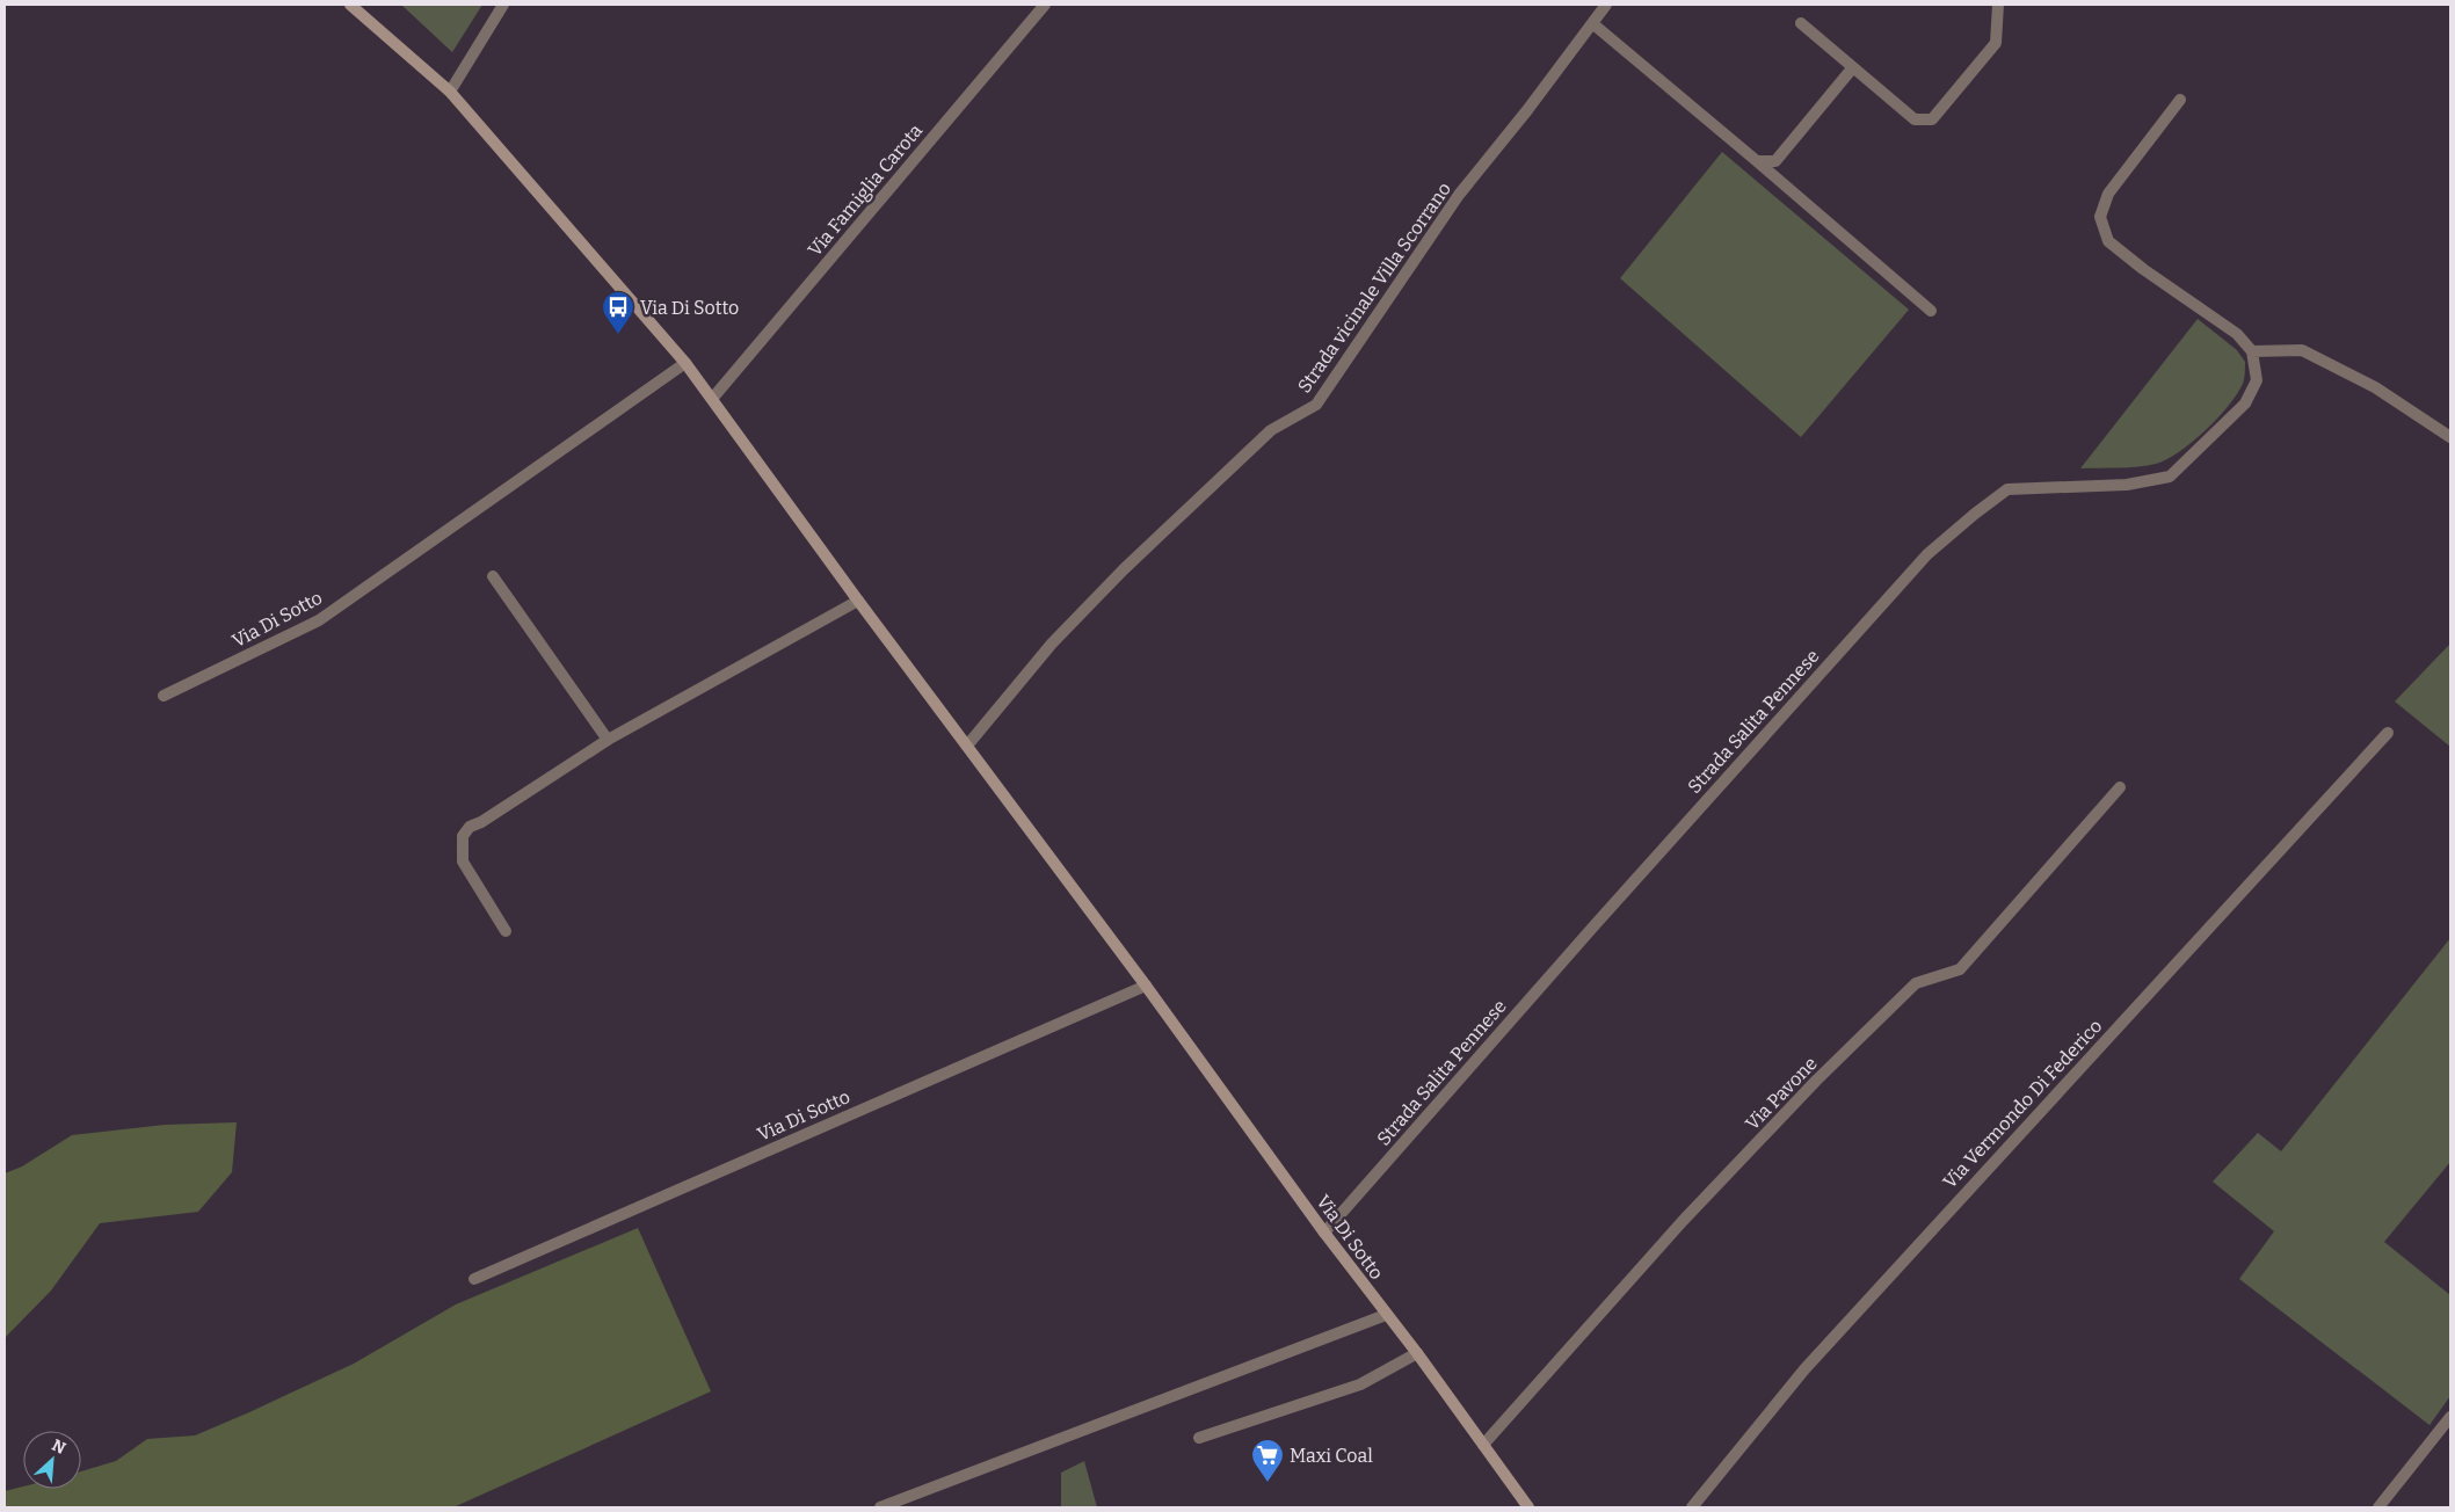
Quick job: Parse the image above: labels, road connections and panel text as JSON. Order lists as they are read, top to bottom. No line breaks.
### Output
{"streets":{"street":["Via Famiglia Carota","Strada vicinale Villa Scorrano","Via Di Sotto","Strada Salita Pennese","Via Pavone","Via Vermondo Di Federico"]},"crossings":[["Via Famiglia Carota","Via Di Sotto"],["Strada vicinale Villa Scorrano","Via Di Sotto"],["Via Di Sotto","Strada Salita Pennese"],["Via Di Sotto","Via Pavone"]],"places":{"bus stop":["Via Di Sotto"],"supermarket":["Maxi Coal"]},"north":"top right"}
